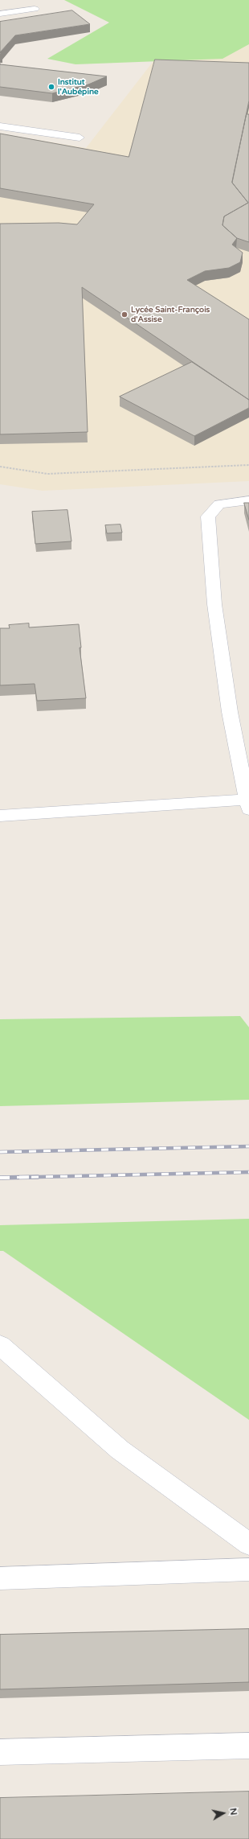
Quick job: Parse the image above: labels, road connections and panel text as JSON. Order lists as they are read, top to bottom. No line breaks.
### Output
{"places":["Institut l'Aubépine","Lycée Saint-François d'Assise"],"north":"right"}
